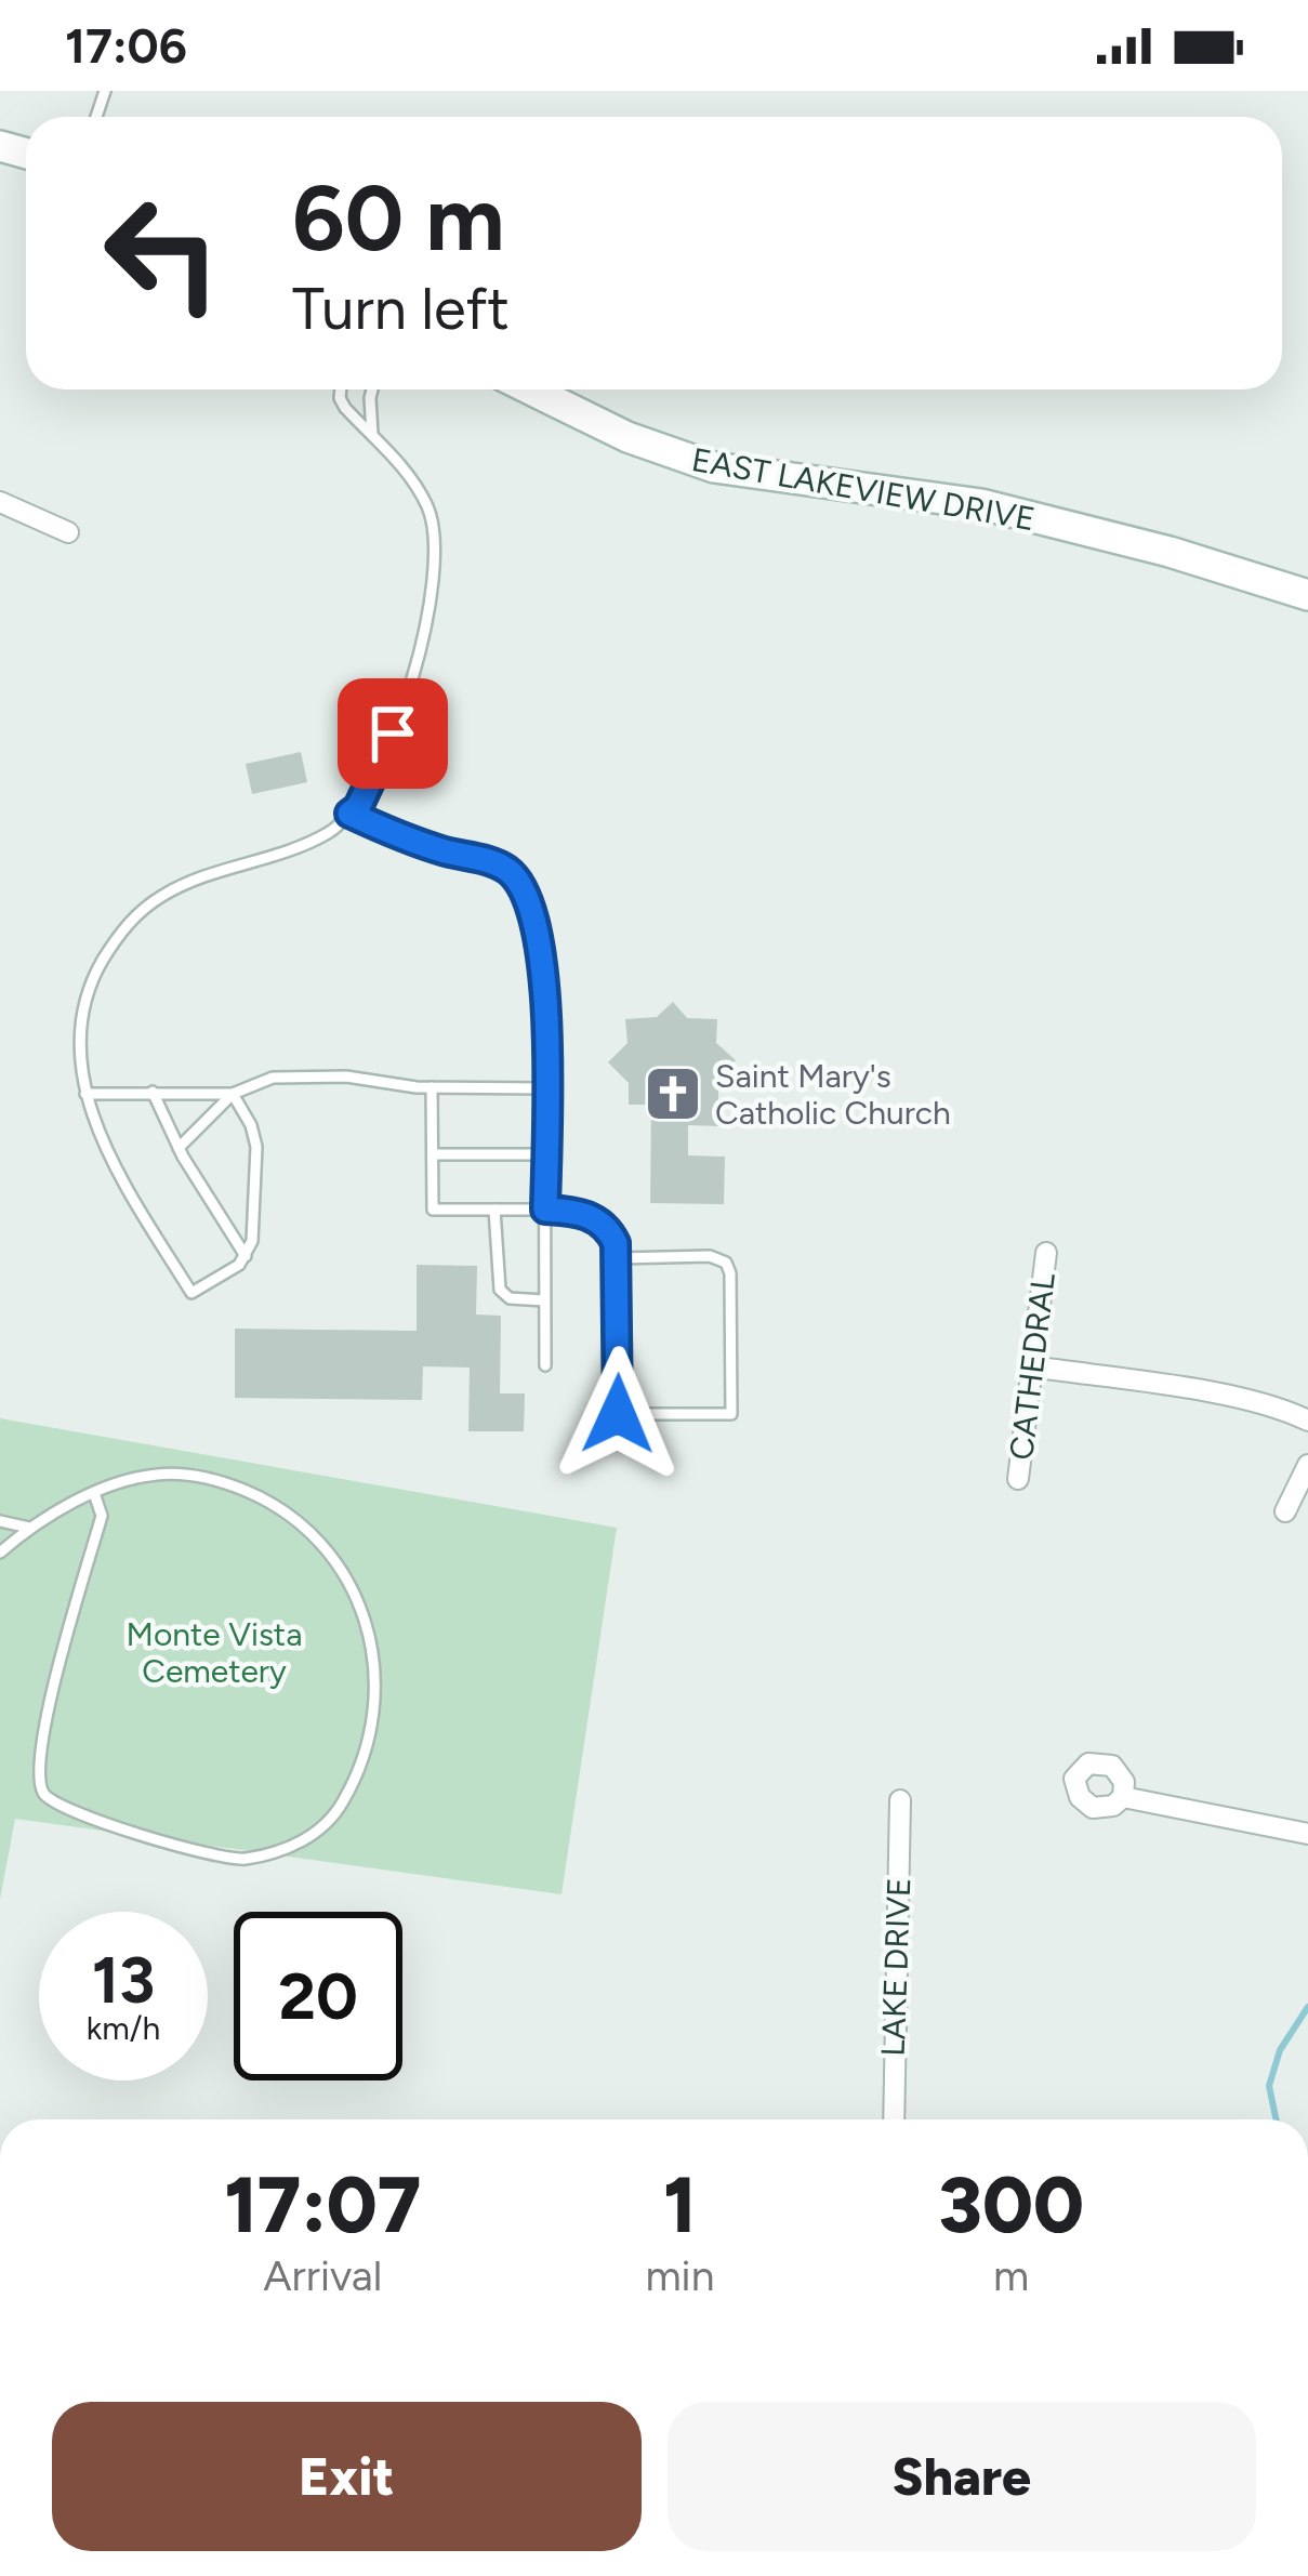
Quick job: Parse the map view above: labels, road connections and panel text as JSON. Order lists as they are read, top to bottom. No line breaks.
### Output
{"streets":{"street":["EAST LAKEVIEW DRIVE","CATHEDRAL","LAKE DRIVE"]},"parks":["Monte Vista Cemetery"],"places":{"church":["Saint Mary's Catholic Church"]},"page":{"status":"17:06","turn":["60 m","Turn left"],"speed":"13 km/h","limit":"20","eta":["17:07","Arrival","1","min","300","m"],"buttons":["Exit","Share"]}}
